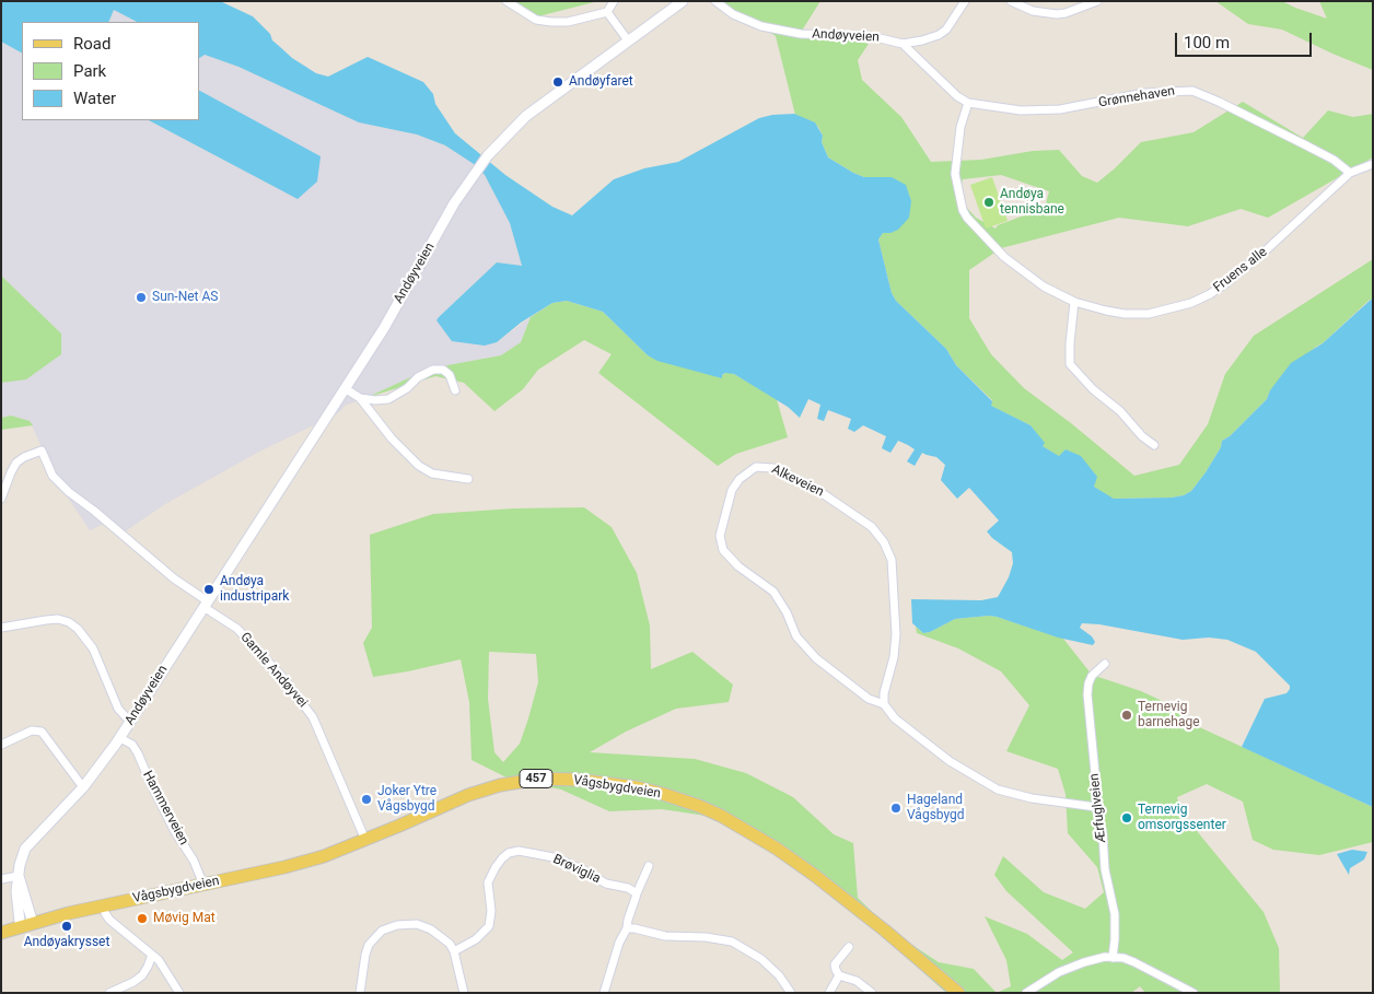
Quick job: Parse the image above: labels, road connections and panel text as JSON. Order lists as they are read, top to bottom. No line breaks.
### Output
{"streets":{"main road":["457","Vågsbygdveien"],"street":["Andøyveien","Grønnehaven","Fruens alle","Alkeveien","Gamle Andøyvei","Hammerveien","Ærfuglveien","Brøviglia"]},"crossings":[["Andøyveien","Grønnehaven"],["Andøyveien","Gamle Andøyvei"],["Andøyveien","Hammerveien"],["Grønnehaven","Fruens alle"],["Alkeveien","Ærfuglveien"],["Gamle Andøyvei","Vågsbygdveien"],["Vågsbygdveien","Hammerveien"]],"places":["Andøyfaret","Andøya tennisbane","Sun-Net AS","Andøya industripark","Ternevig barnehage","Joker Ytre Vågsbygd","Hageland Vågsbygd","Ternevig omsorgssenter","Møvig Mat","Andøyakrysset"],"legend":["Road","Park","Water"],"scale_bar":"100 m"}
